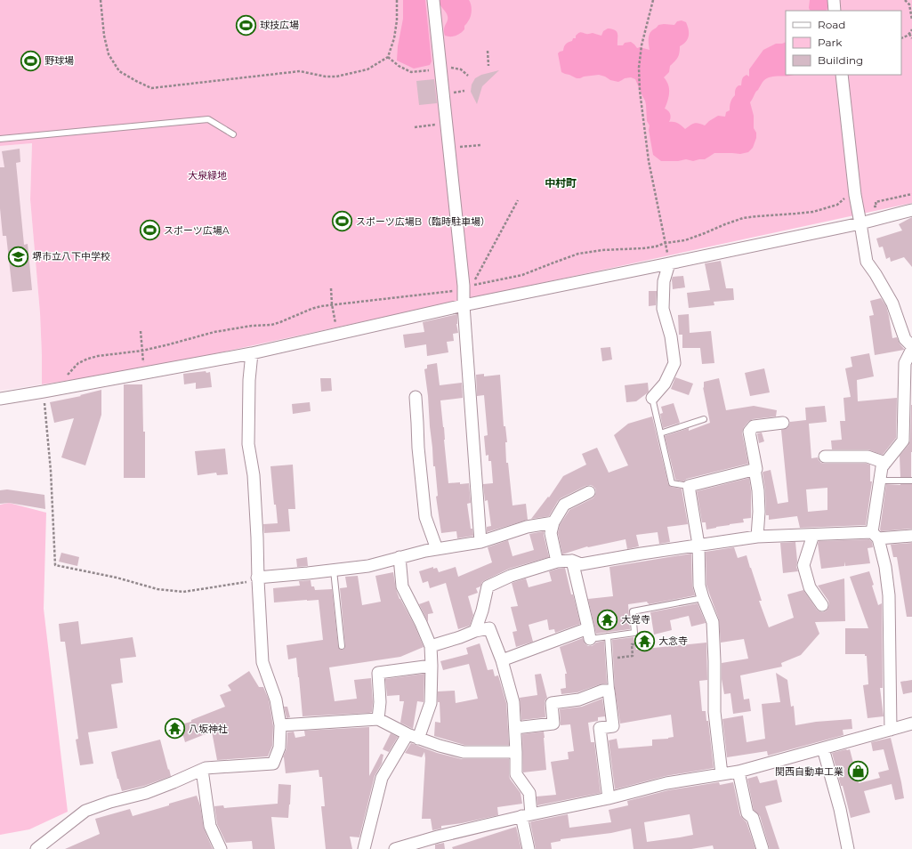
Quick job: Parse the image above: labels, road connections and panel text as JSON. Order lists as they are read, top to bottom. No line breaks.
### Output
{"districts":["中村町"],"parks":["大泉緑地"],"places":{"sports":["球技広場","野球場","スポーツ広場B（臨時駐車場）","スポーツ広場A"],"school or university":["堺市立八下中学校"],"temple":["大覚寺","大念寺","八坂神社"],"shop":["関西自動車工業"]},"legend":["Road","Park","Building"]}
